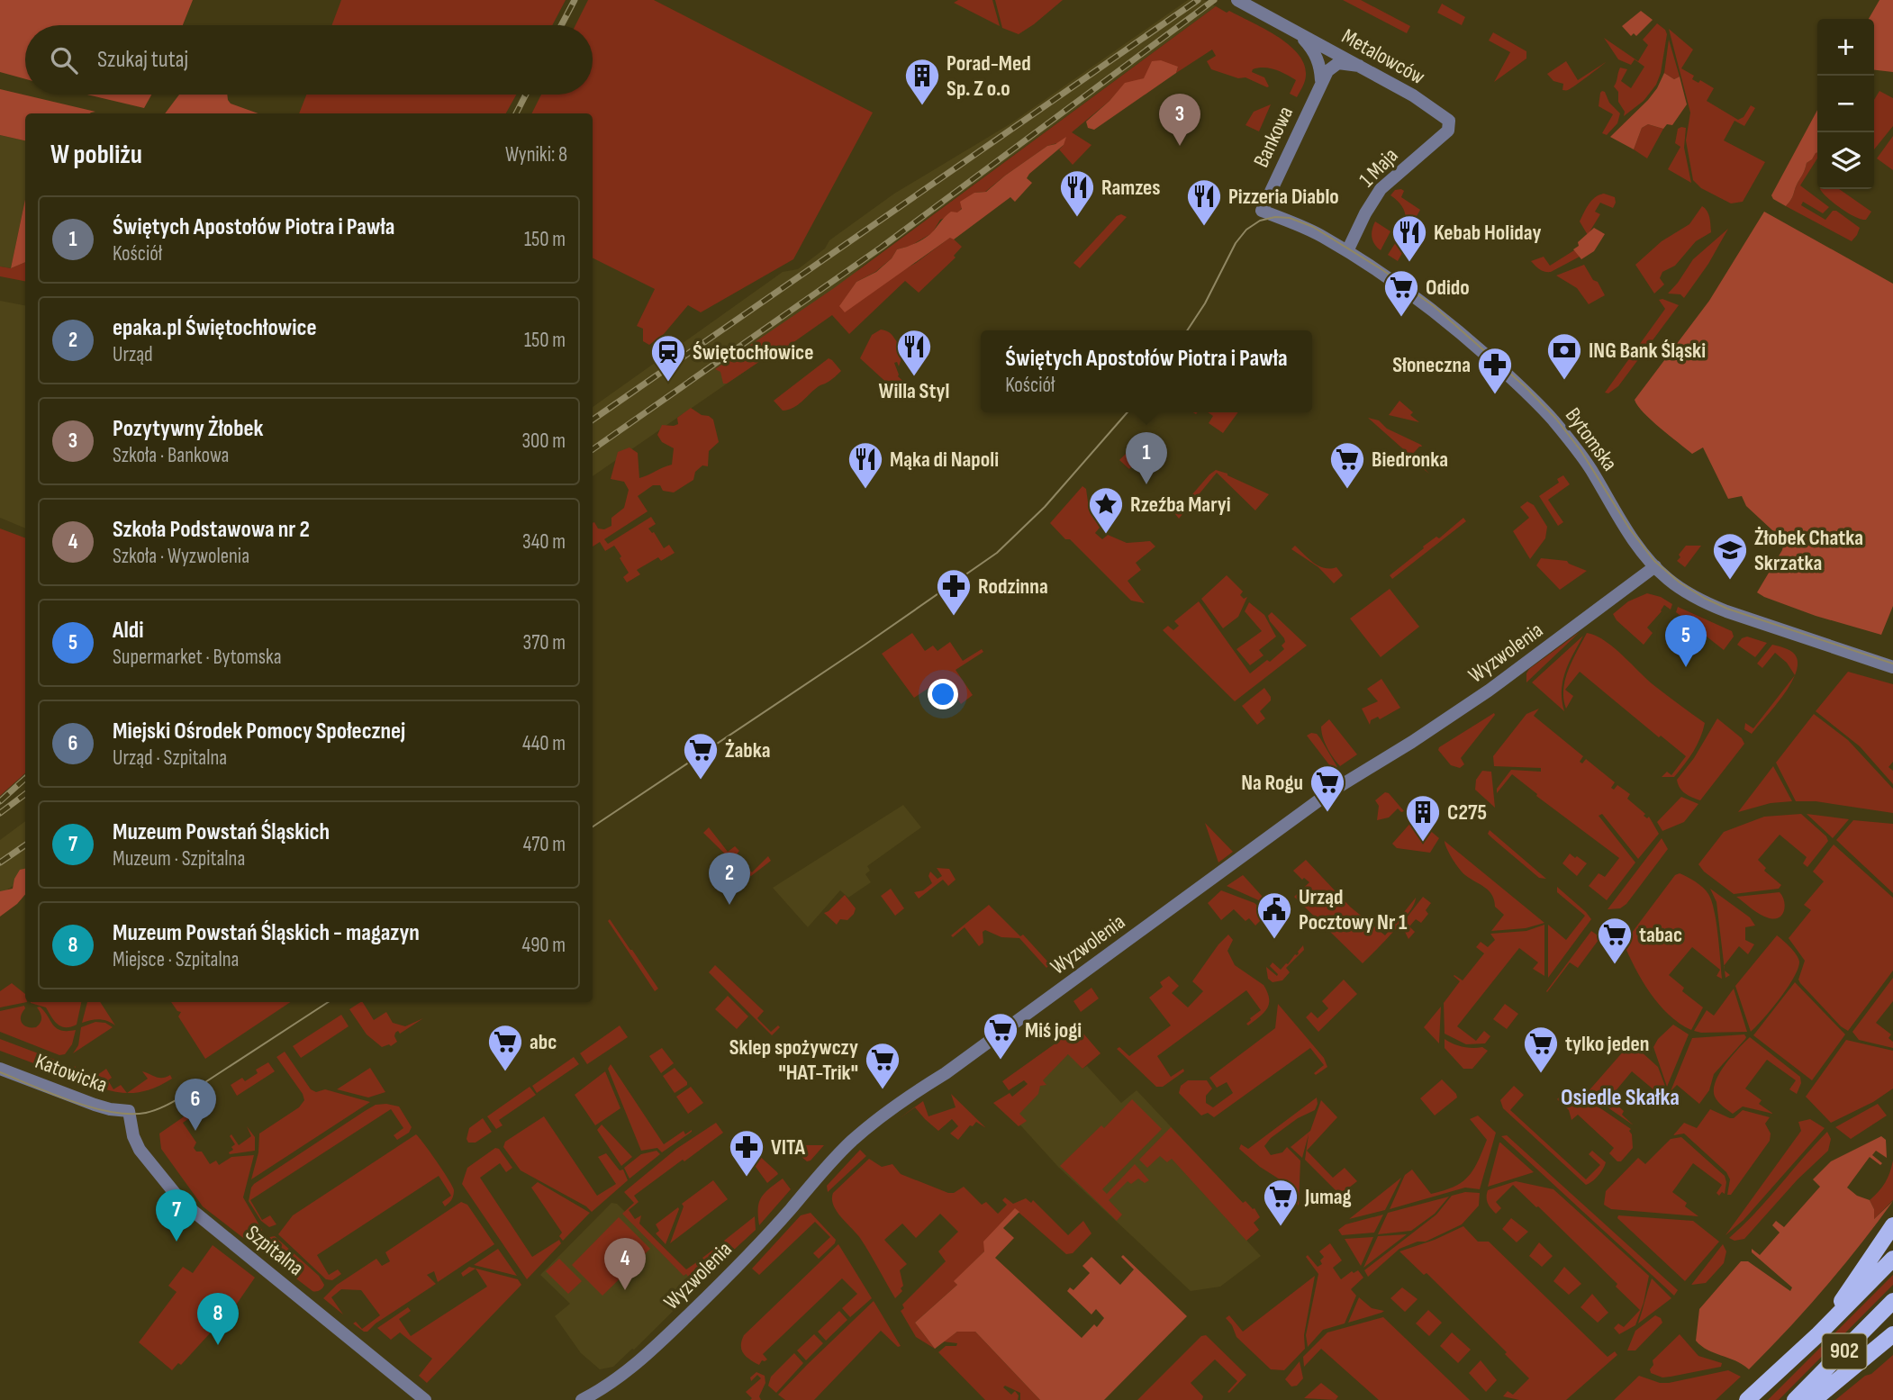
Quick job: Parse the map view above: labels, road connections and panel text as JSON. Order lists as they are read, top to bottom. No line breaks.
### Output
{"streets":{"main road":["902"],"street":["Metalowców","Bankowa","1 Maja","Bytomska","Wyzwolenia","Katowicka","Szpitalna"]},"crossings":[["Metalowców","Bankowa"],["Metalowców","1 Maja"],["Bankowa","Bytomska"],["1 Maja","Bytomska"],["Bytomska","Wyzwolenia"],["Katowicka","Szpitalna"]],"districts":["Osiedle Skałka"],"places":{"building":["Porad-Med Sp. Z o.o","C275"],"restaurant":["Ramzes","Pizzeria Diablo","Kebab Holiday","Willa Styl","Mąka di Napoli"],"supermarket":["Odido","Biedronka","Żabka","Na Rogu","tabac","Miś jogi","abc","tylko jeden","Sklep spożywczy \"HAT-Trik\"","Jumag"],"bank":["ING Bank Śląski"],"station":["Świętochłowice"],"pharmacy":["Słoneczna","Rodzinna","VITA"],"place":["Rzeźba Maryi"],"school or university":["Żłobek Chatka Skrzatka"],"public building":["Urząd Pocztowy Nr 1"]},"page":{"map_buttons":["+","−"],"search":"Szukaj tutaj","pins":["3","1","5","2","6","7","4","8"],"heading":["W pobliżu","Wyniki: 8"],"list":[{"mark":"1","name":"Świętych Apostołów Piotra i Pawła","note":"Kościół","value":"150 m"},{"mark":"2","name":"epaka.pl Świętochłowice","note":"Urząd","value":"150 m"},{"mark":"3","name":"Pozytywny Żłobek","note":"Szkoła · Bankowa","value":"300 m"},{"mark":"4","name":"Szkoła Podstawowa nr 2","note":"Szkoła · Wyzwolenia","value":"340 m"},{"mark":"5","name":"Aldi","note":"Supermarket · Bytomska","value":"370 m"},{"mark":"6","name":"Miejski Ośrodek Pomocy Społecznej","note":"Urząd · Szpitalna","value":"440 m"},{"mark":"7","name":"Muzeum Powstań Śląskich","note":"Muzeum · Szpitalna","value":"470 m"},{"mark":"8","name":"Muzeum Powstań Śląskich - magazyn","note":"Miejsce · Szpitalna","value":"490 m"}],"popup":["Świętych Apostołów Piotra i Pawła","Kościół"]}}
